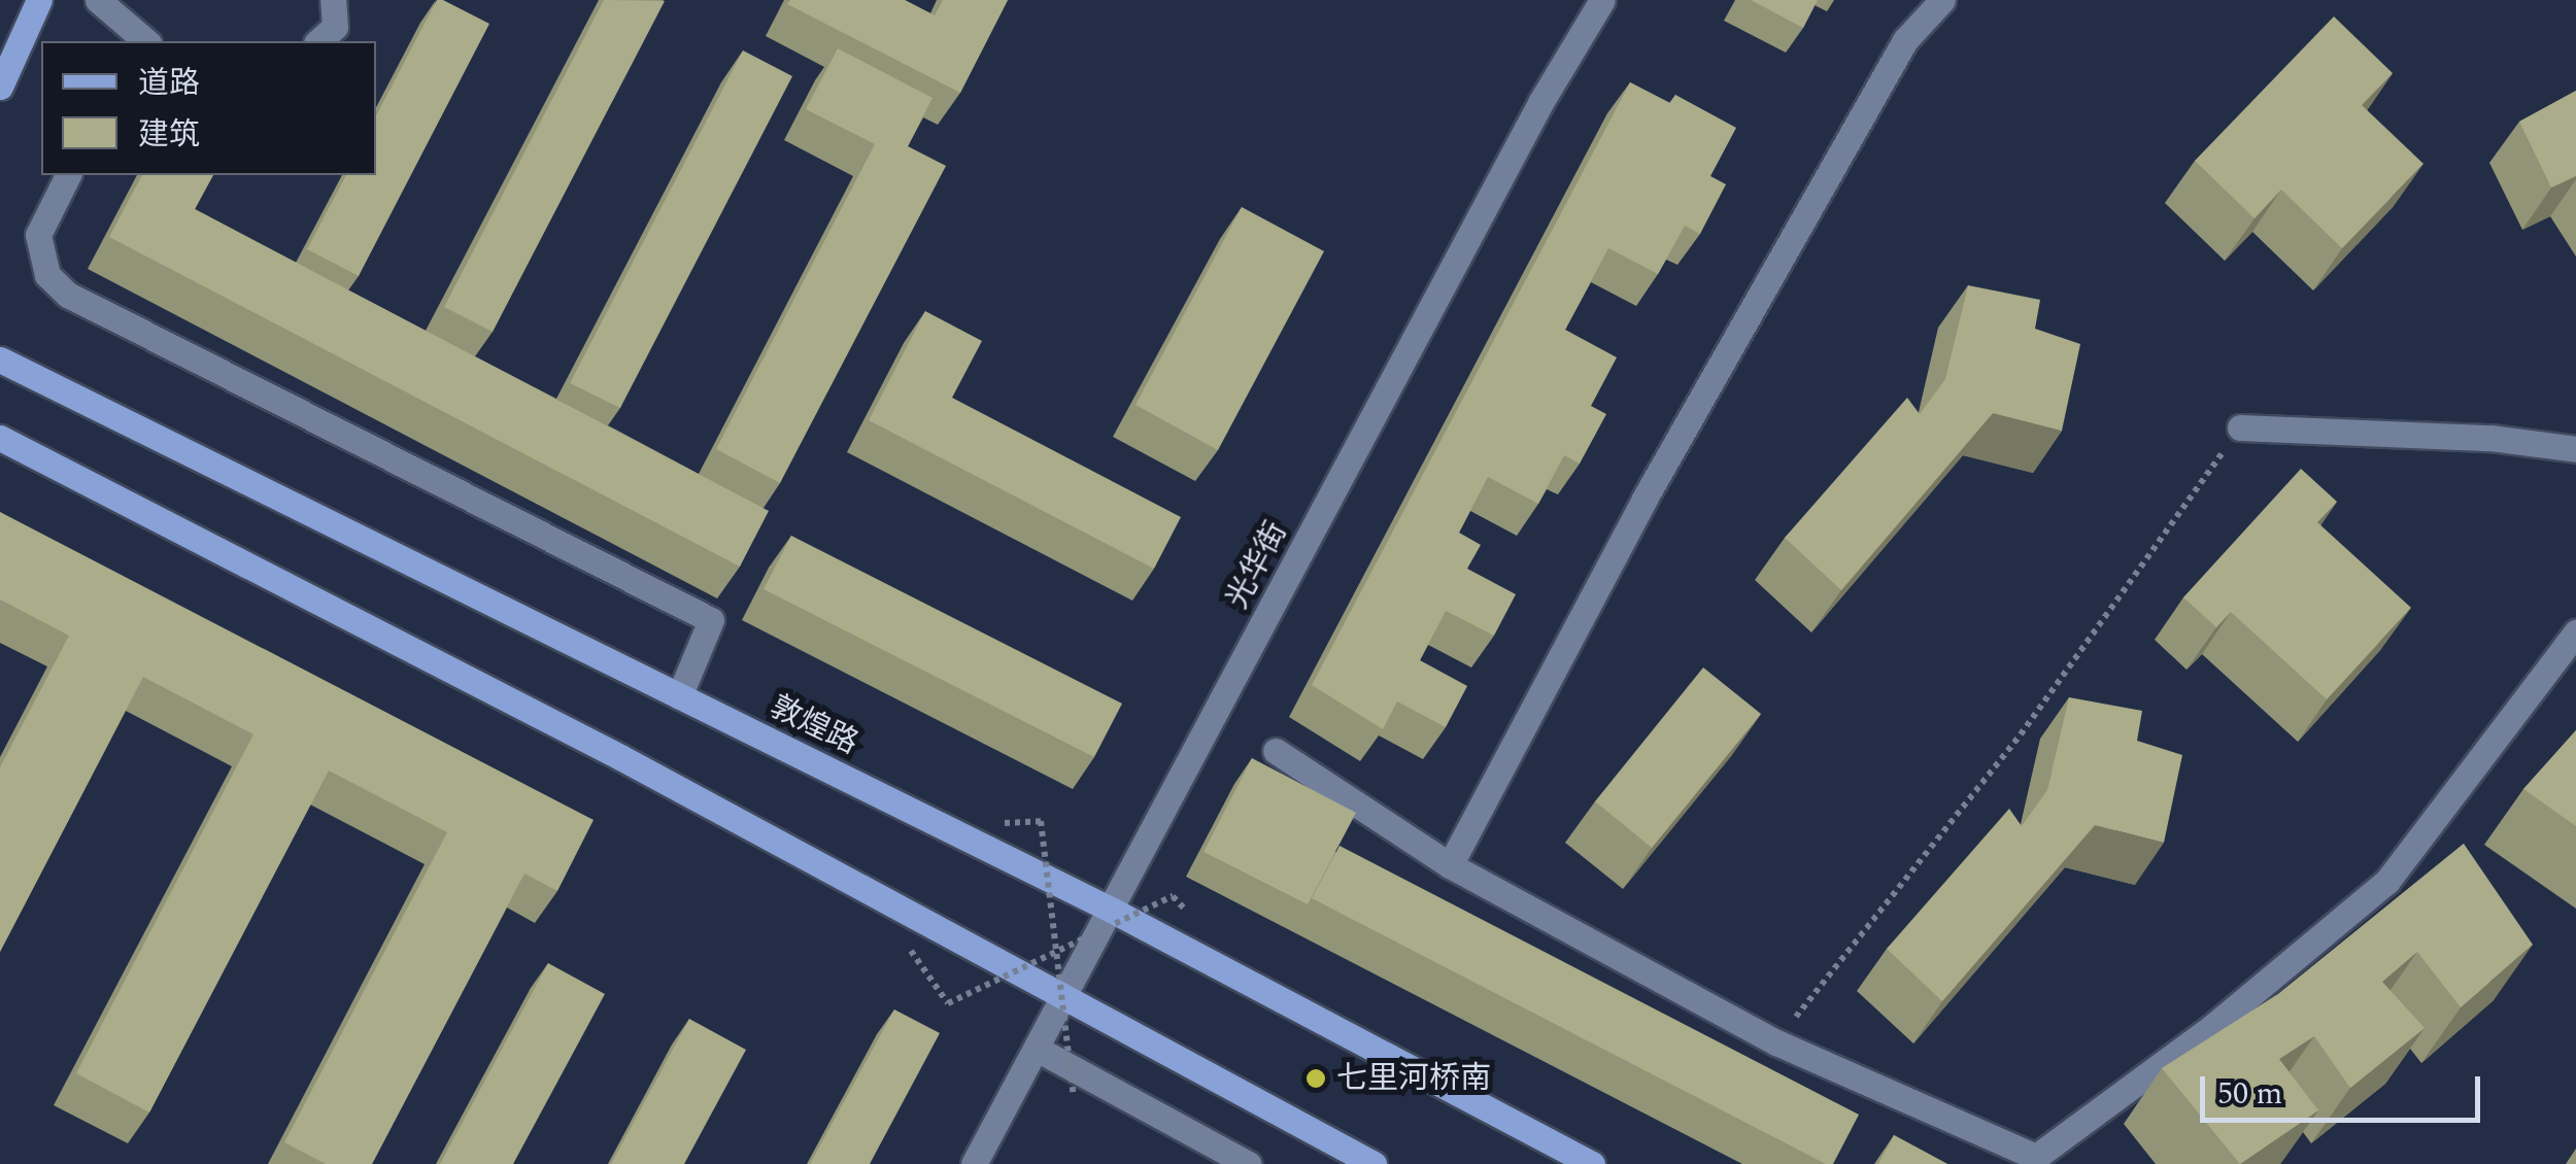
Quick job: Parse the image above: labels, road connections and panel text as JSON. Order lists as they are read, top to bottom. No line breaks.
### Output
{"streets":{"main road":["敦煌路"],"street":["光华街"]},"crossings":[["光华街","敦煌路"]],"places":["七里河桥南"],"legend":["道路","建筑"],"scale_bar":"50 m"}
